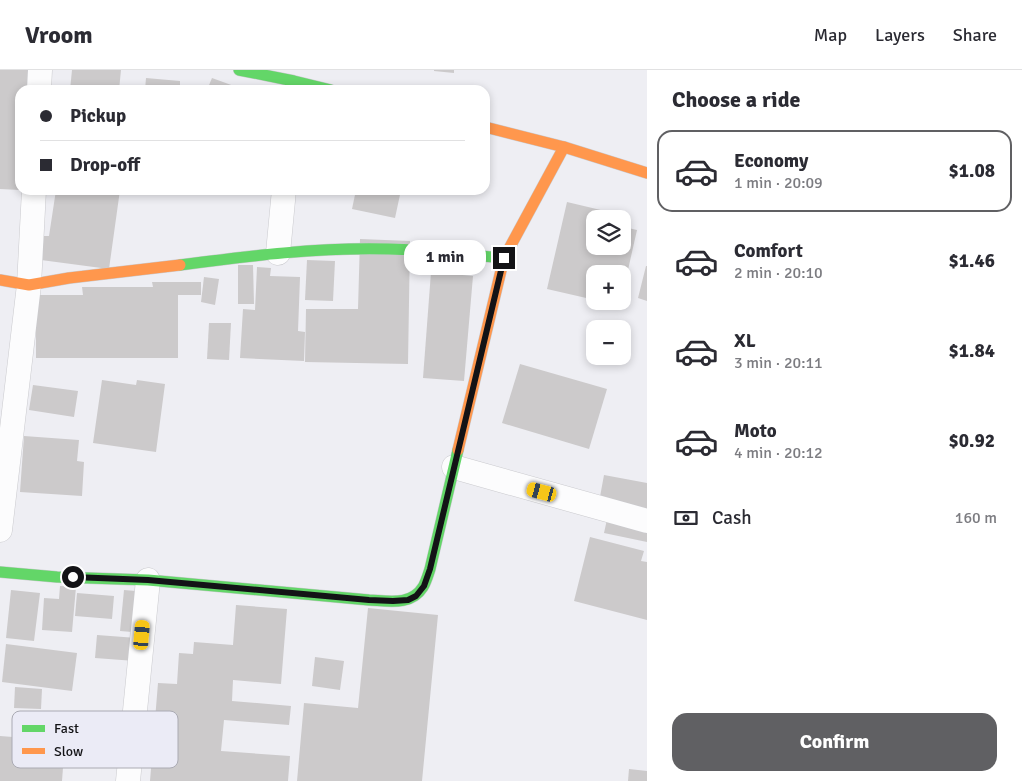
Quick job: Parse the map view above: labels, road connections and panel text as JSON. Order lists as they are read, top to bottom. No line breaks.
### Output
{"legend":["Fast","Slow"],"page":{"header":"Vroom","nav":["Map","Layers","Share"],"heading":"Choose a ride","banner":["Pickup","Drop-off"],"list":[{"name":"Economy","note":"1 min · 20:09","value":"$1.08"},{"name":"Comfort","note":"2 min · 20:10","value":"$1.46"},{"name":"XL","note":"3 min · 20:11","value":"$1.84"},{"name":"Moto","note":"4 min · 20:12","value":"$0.92"}],"map_buttons":["+","−"],"bubble":"1 min","pay":["Cash","160 m"],"buttons":"Confirm"}}
